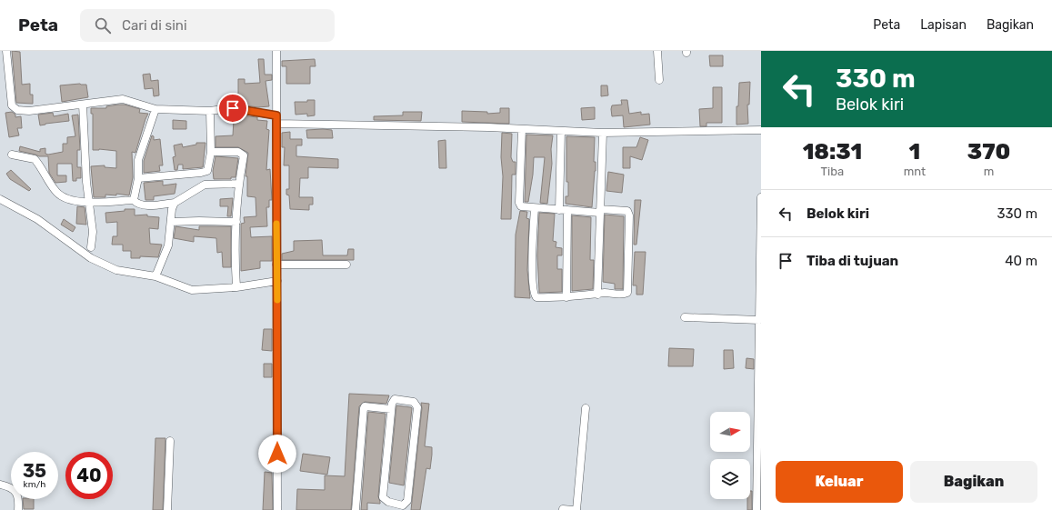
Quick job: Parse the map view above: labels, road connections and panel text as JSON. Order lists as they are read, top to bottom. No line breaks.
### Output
{"north":"right","page":{"header":"Peta","search":"Cari di sini","nav":["Peta","Lapisan","Bagikan"],"turn":["330 m","Belok kiri"],"eta":["18:31","Tiba","1","mnt","370","m"],"list":[{"name":"Belok kiri","value":"330 m"},{"name":"Tiba di tujuan","value":"40 m"}],"speed":"35 km/h","limit":"40","buttons":["Keluar","Bagikan"]}}
